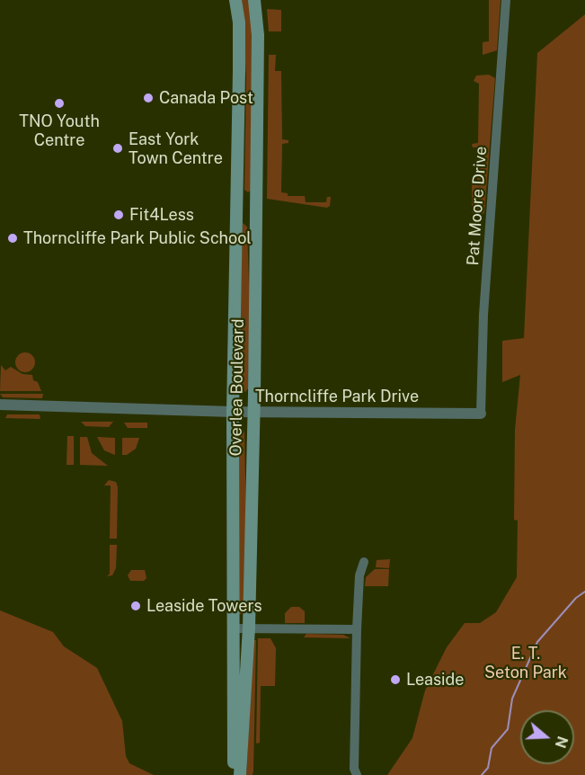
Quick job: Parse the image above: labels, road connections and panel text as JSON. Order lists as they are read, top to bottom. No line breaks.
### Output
{"streets":{"main road":["Overlea Boulevard"],"street":["Pat Moore Drive","Thorncliffe Park Drive"]},"crossings":[["Pat Moore Drive","Thorncliffe Park Drive"],["Overlea Boulevard","Thorncliffe Park Drive"]],"parks":["E. T. Seton Park"],"places":["Canada Post","TNO Youth Centre","East York Town Centre","Fit4Less","Thorncliffe Park Public School","Leaside Towers","Leaside"],"north":"right"}
